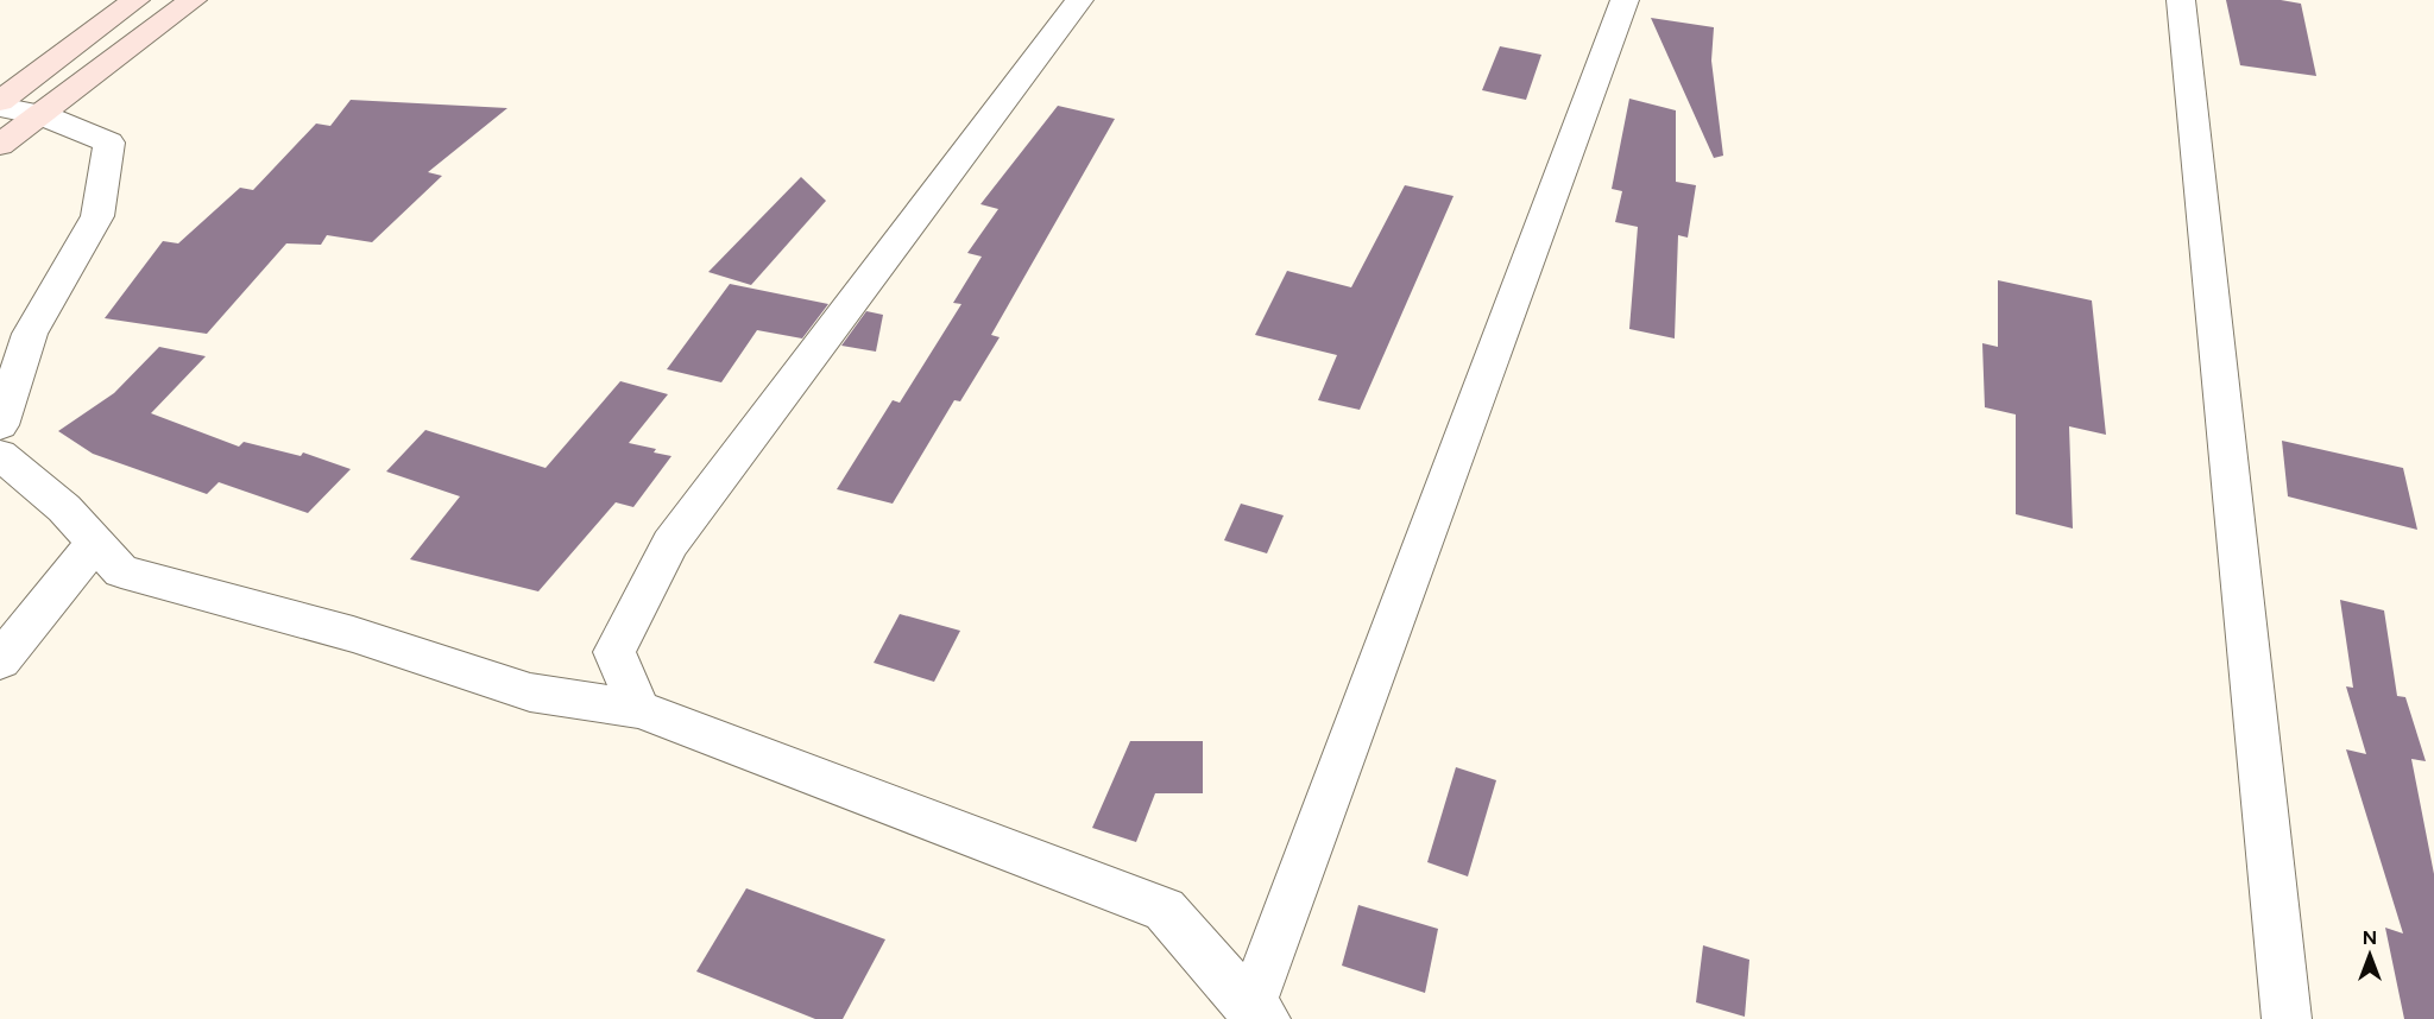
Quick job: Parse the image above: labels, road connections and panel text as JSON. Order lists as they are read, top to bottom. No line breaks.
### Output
{"north":"top"}
